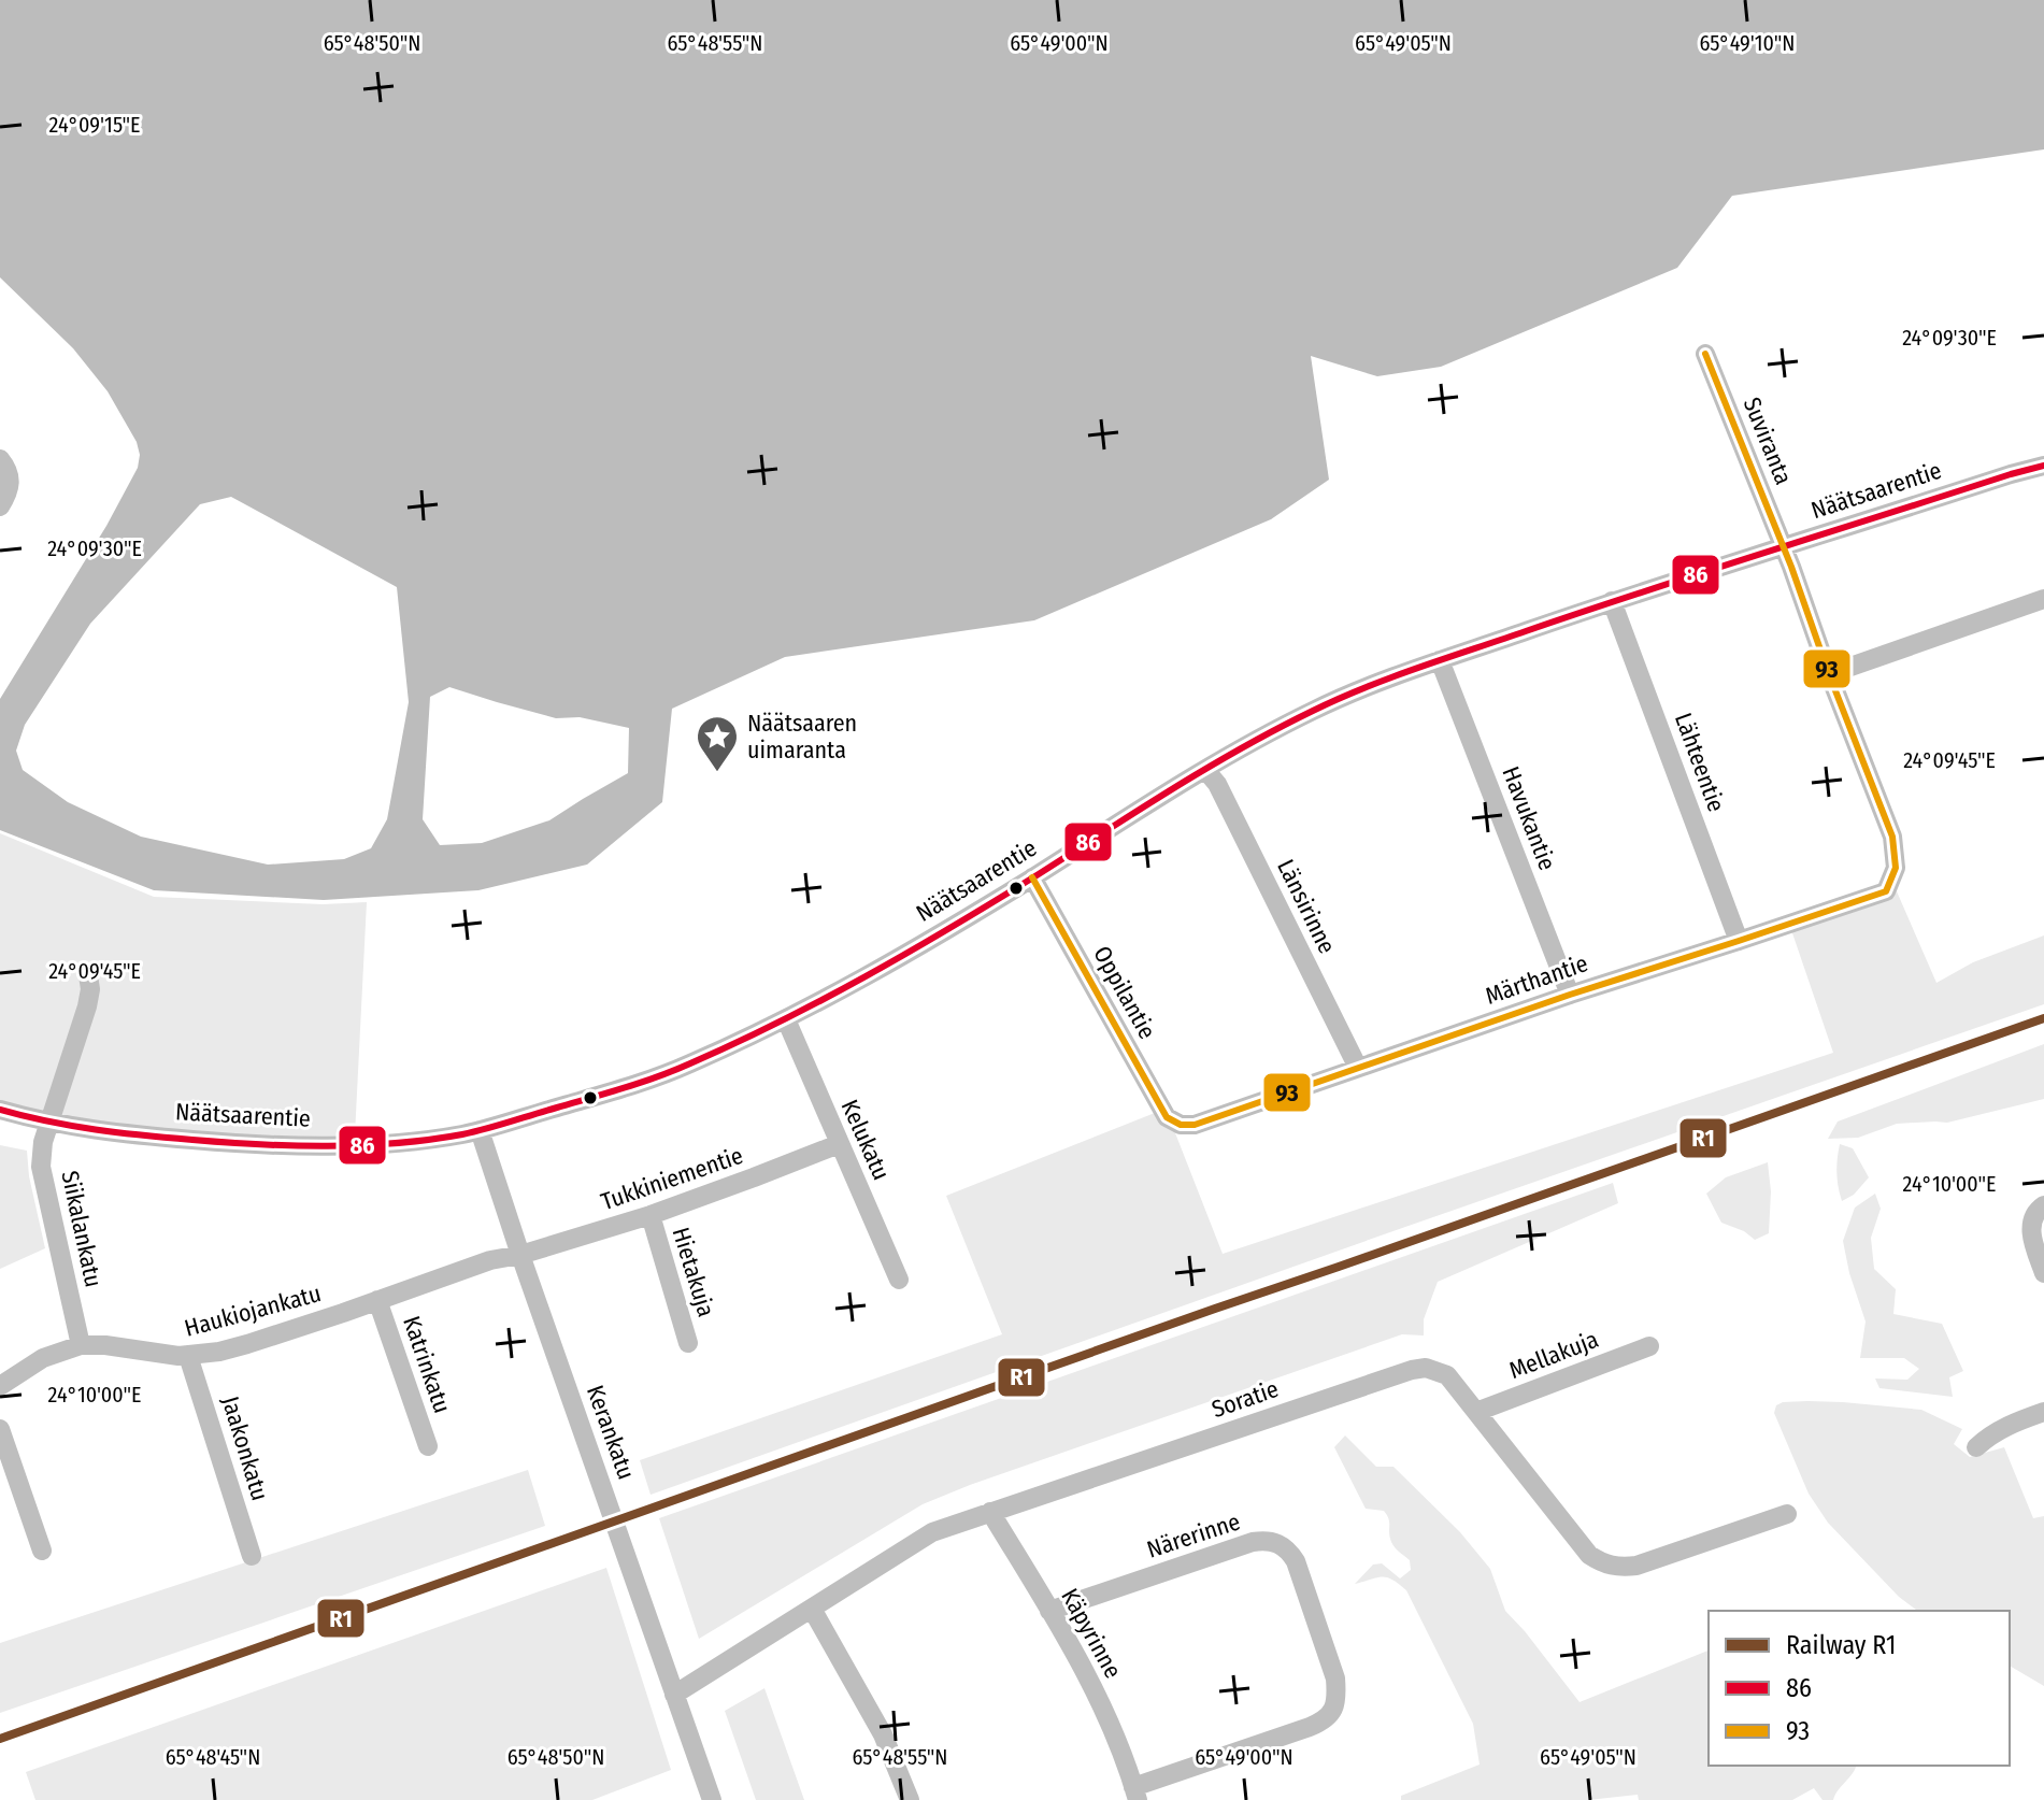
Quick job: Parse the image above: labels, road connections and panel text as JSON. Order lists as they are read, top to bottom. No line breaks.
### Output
{"streets":{"street":["Suviranta","Näätsaarentie","Lähteentie","Havukantie","Länsirinne","Märthantie","Oppilantie","Kelukatu","Tukkiniementie","Siikalankatu","Hietakuja","Haukiojankatu","Mellakuja","Katrinkatu","Soratie","Kerankatu","Jaakonkatu","Närerinne","Käpyrinne"]},"crossings":[["Suviranta","Näätsaarentie"],["Suviranta","Märthantie"],["Näätsaarentie","Lähteentie"],["Näätsaarentie","Havukantie"],["Näätsaarentie","Länsirinne"],["Näätsaarentie","Oppilantie"],["Näätsaarentie","Kelukatu"],["Näätsaarentie","Siikalankatu"],["Näätsaarentie","Kerankatu"],["Lähteentie","Märthantie"],["Havukantie","Märthantie"],["Länsirinne","Märthantie"],["Märthantie","Oppilantie"],["Kelukatu","Tukkiniementie"],["Tukkiniementie","Hietakuja"],["Tukkiniementie","Haukiojankatu"],["Tukkiniementie","Kerankatu"],["Siikalankatu","Haukiojankatu"],["Haukiojankatu","Katrinkatu"],["Haukiojankatu","Kerankatu"],["Haukiojankatu","Jaakonkatu"],["Mellakuja","Soratie"],["Soratie","Kerankatu"],["Soratie","Käpyrinne"],["Närerinne","Käpyrinne"]],"places":{"place":["Näätsaaren uimaranta"]},"lines":["transit line 93","transit line 86","rail line R1"],"legend":["Railway R1","86","93"],"coordinates":["65°48'50\"N","65°48'55\"N","65°49'00\"N","65°49'05\"N","65°49'10\"N","24°09'15\"E","24°09'30\"E","24°09'45\"E","24°10'00\"E","65°48'45\"N"]}
